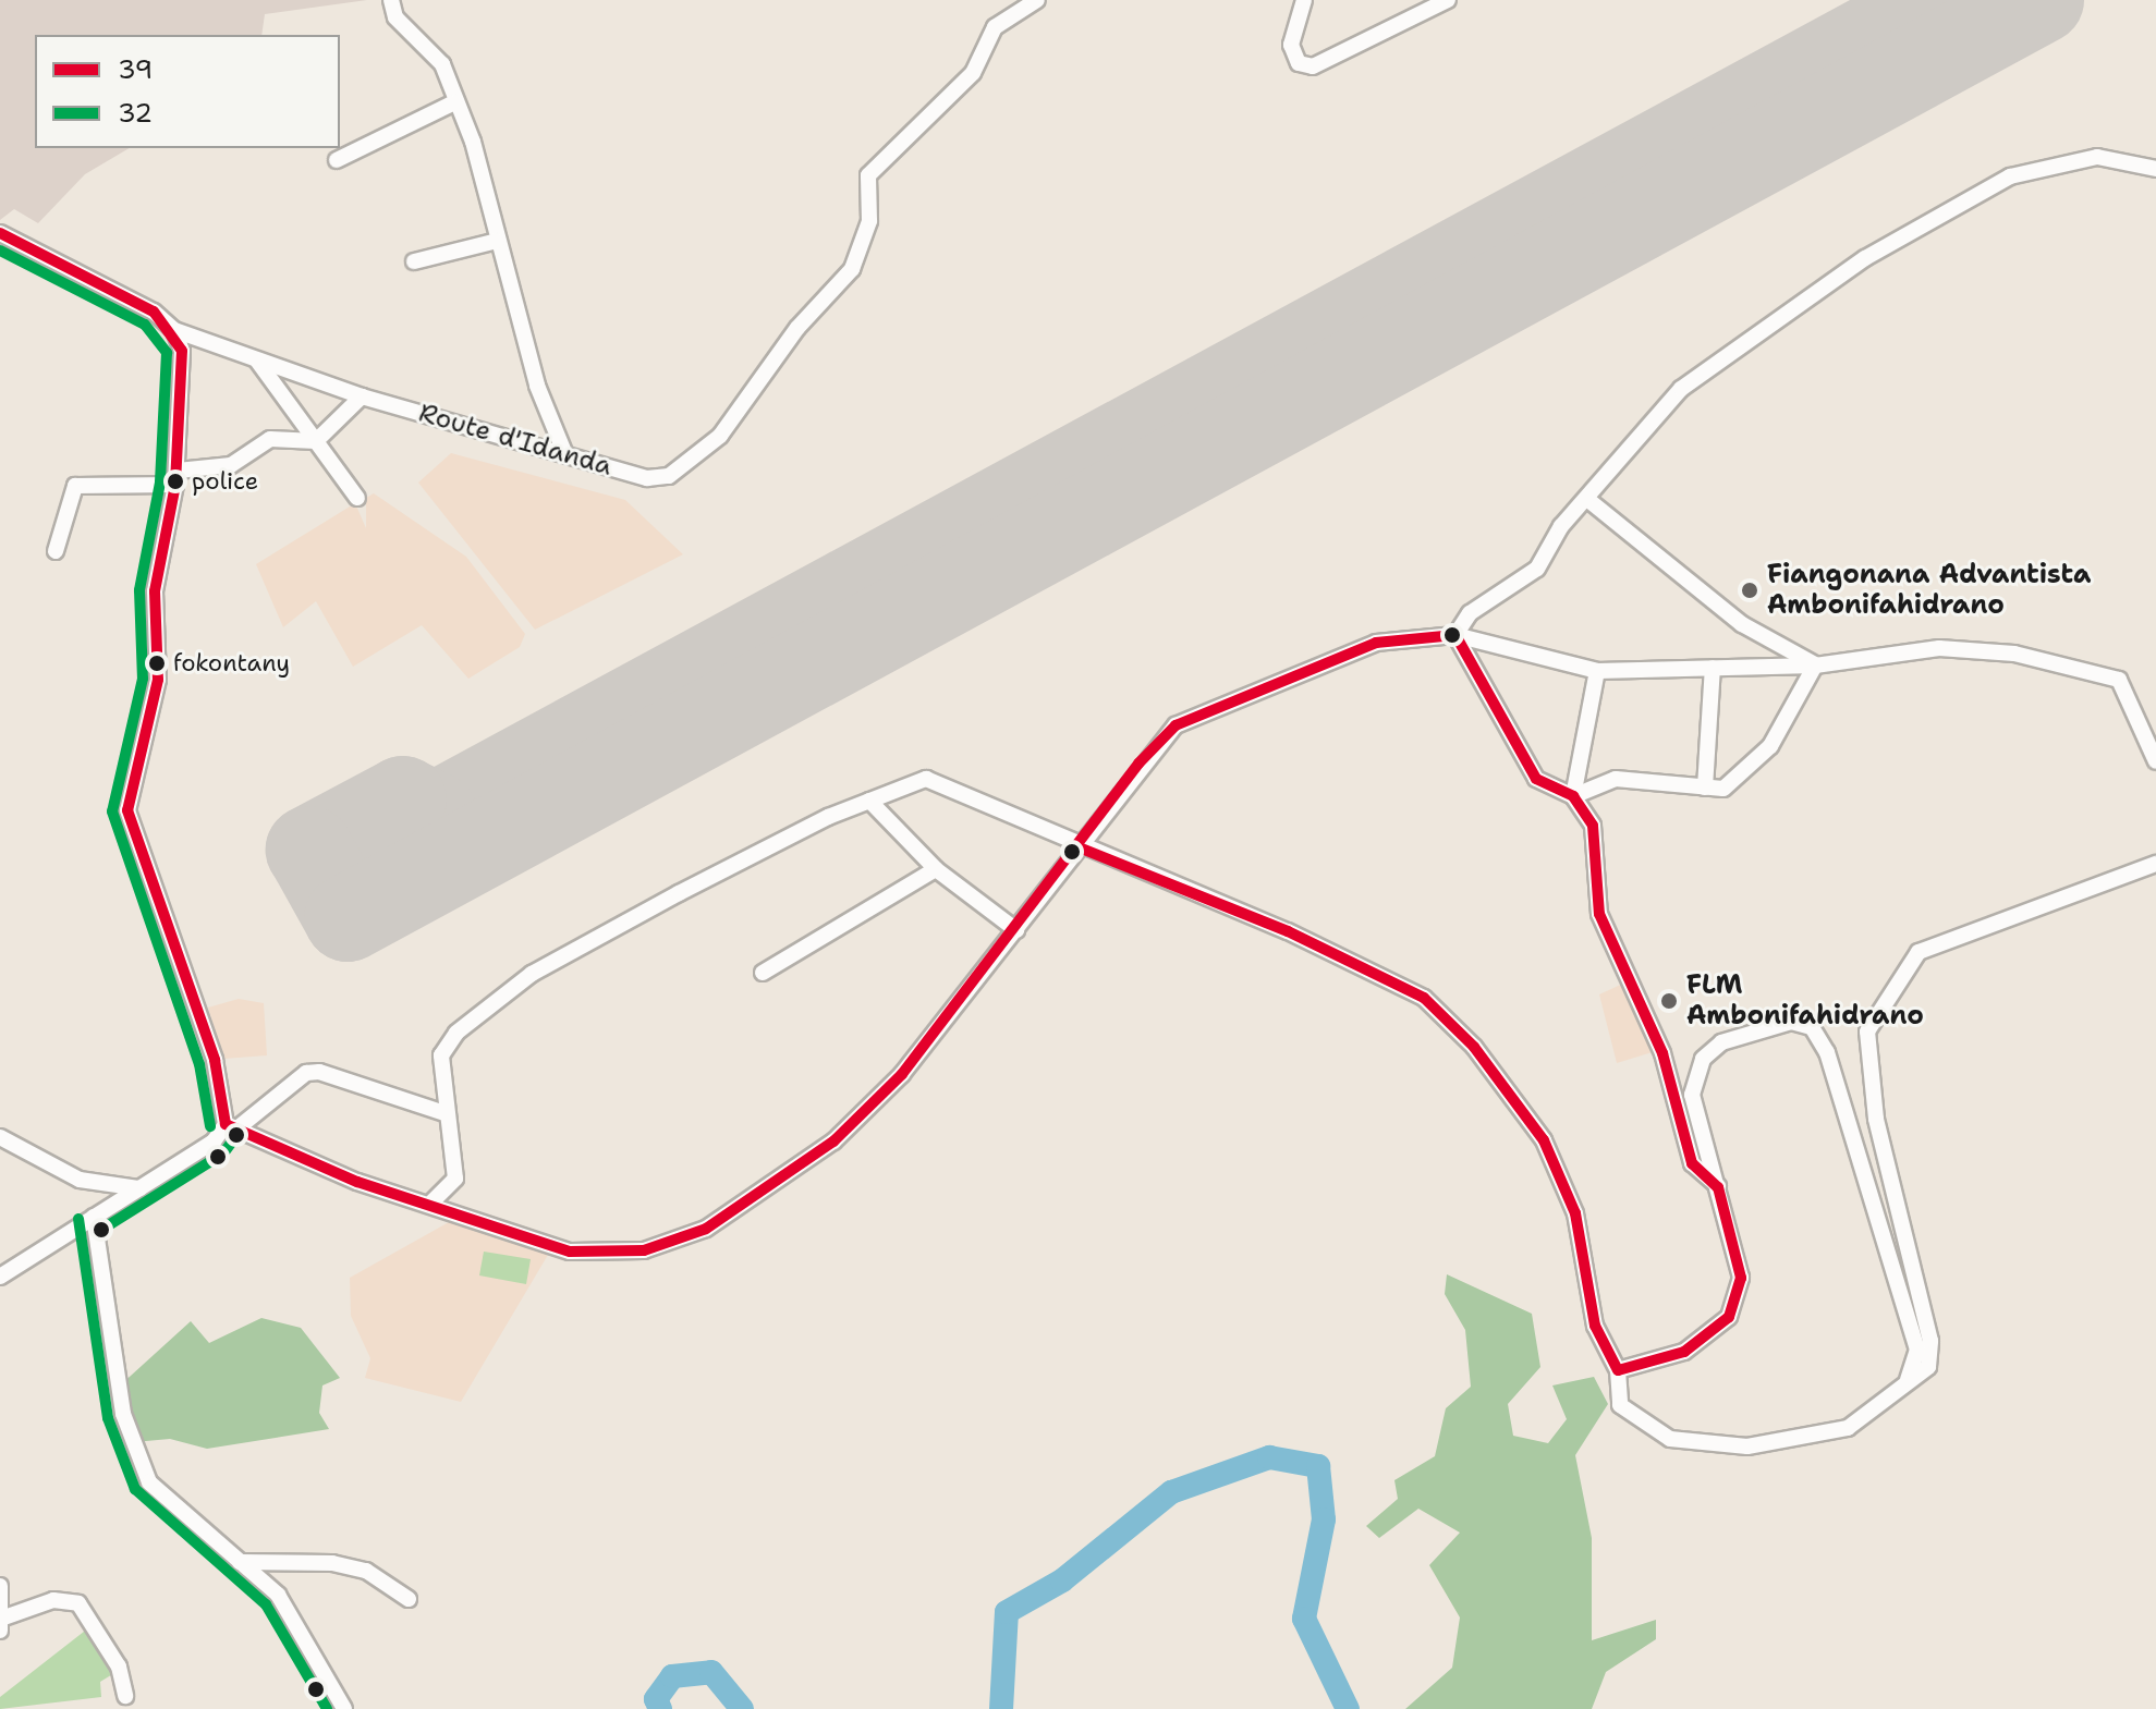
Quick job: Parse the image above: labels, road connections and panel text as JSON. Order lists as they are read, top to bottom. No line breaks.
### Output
{"streets":{"street":["Route d'Idanda"]},"places":["police","Fiangonana Advantista Ambonifahidrano","fokontany","FLM Ambonifahidrano"],"lines":["transit line 39","transit line 32"],"legend":["39","32"]}
